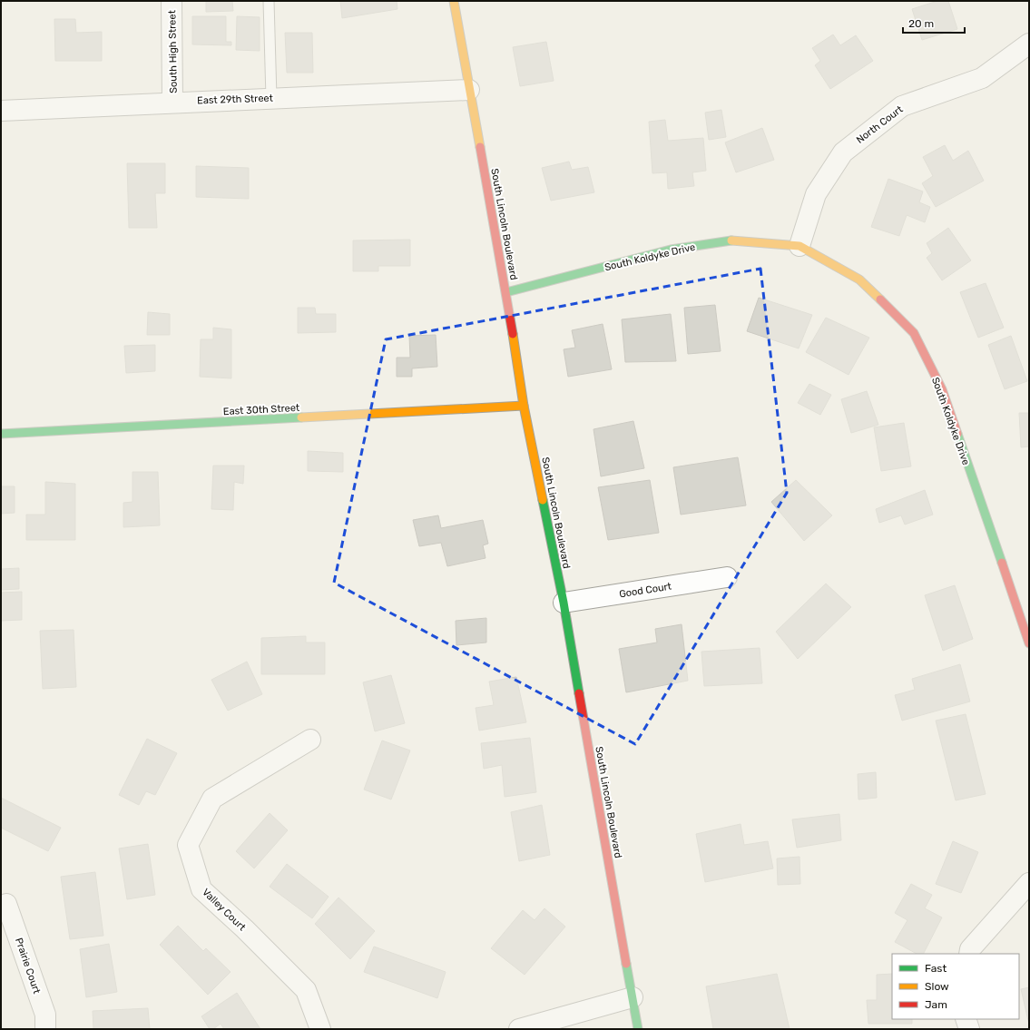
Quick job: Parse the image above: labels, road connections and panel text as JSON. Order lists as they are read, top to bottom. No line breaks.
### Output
{"streets":{"street":["South High Street","East 29th Street","North Court","South Lincoln Boulevard","South Koldyke Drive","East 30th Street","Good Court","Valley Court","Prairie Court"]},"crossings":[["South High Street","East 29th Street"],["East 29th Street","South Lincoln Boulevard"],["North Court","South Koldyke Drive"],["South Lincoln Boulevard","South Koldyke Drive"],["South Lincoln Boulevard","East 30th Street"],["South Lincoln Boulevard","Good Court"]],"legend":["Fast","Slow","Jam"],"scale_bar":"20 m"}
